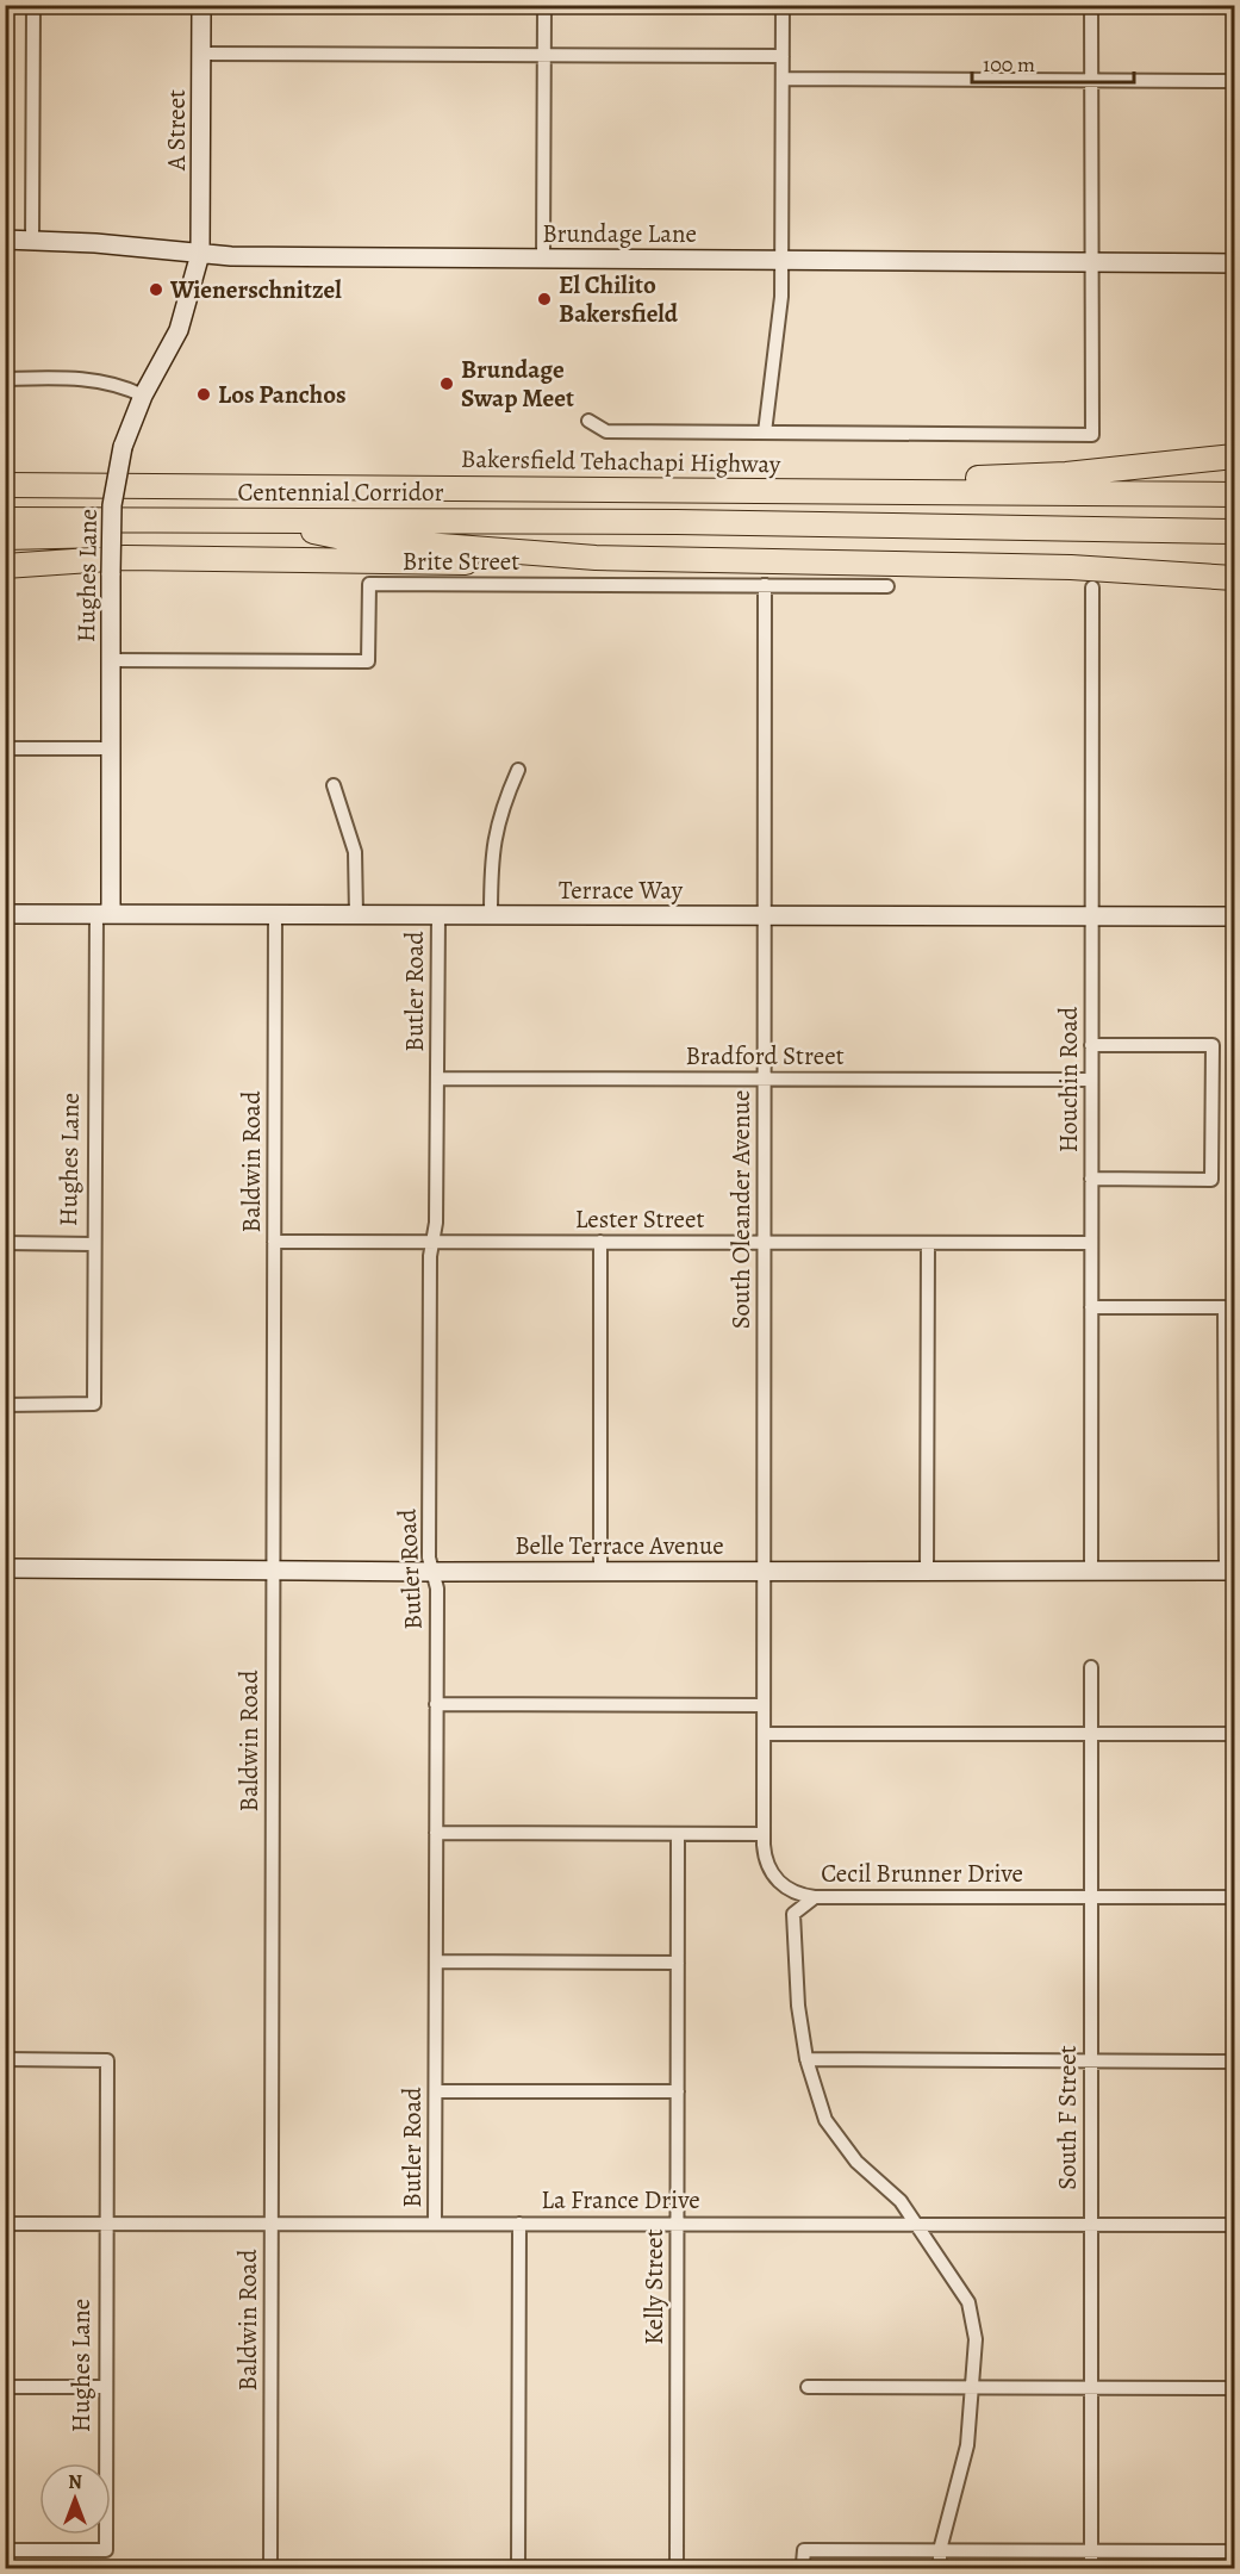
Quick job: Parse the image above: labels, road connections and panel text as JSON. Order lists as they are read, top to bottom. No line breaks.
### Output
{"streets":{"highway":["Bakersfield Tehachapi Highway","Centennial Corridor"],"street":["A Street","Brundage Lane","Brite Street","Hughes Lane","Terrace Way","Butler Road","Bradford Street","Houchin Road","Baldwin Road","South Oleander Avenue","Lester Street","Belle Terrace Avenue","Cecil Brunner Drive","South F Street","La France Drive","Kelly Street"]},"crossings":[["A Street","Brundage Lane"],["A Street","Hughes Lane"],["Brundage Lane","Hughes Lane"],["Brite Street","Hughes Lane"],["Brite Street","South Oleander Avenue"],["Hughes Lane","Terrace Way"],["Hughes Lane","La France Drive"],["Terrace Way","Butler Road"],["Terrace Way","Houchin Road"],["Terrace Way","Baldwin Road"],["Terrace Way","South Oleander Avenue"],["Butler Road","Bradford Street"],["Butler Road","Lester Street"],["Butler Road","Belle Terrace Avenue"],["Butler Road","La France Drive"],["Bradford Street","Houchin Road"],["Bradford Street","South Oleander Avenue"],["Houchin Road","Lester Street"],["Houchin Road","Belle Terrace Avenue"],["Baldwin Road","Lester Street"],["Baldwin Road","Belle Terrace Avenue"],["Baldwin Road","La France Drive"],["South Oleander Avenue","Lester Street"],["South Oleander Avenue","Belle Terrace Avenue"],["South Oleander Avenue","Cecil Brunner Drive"],["Cecil Brunner Drive","South F Street"],["South F Street","La France Drive"],["La France Drive","Kelly Street"]],"places":["Wienerschnitzel","El Chilito Bakersfield","Brundage Swap Meet","Los Panchos"],"scale_bar":"100 m","north":"top"}
